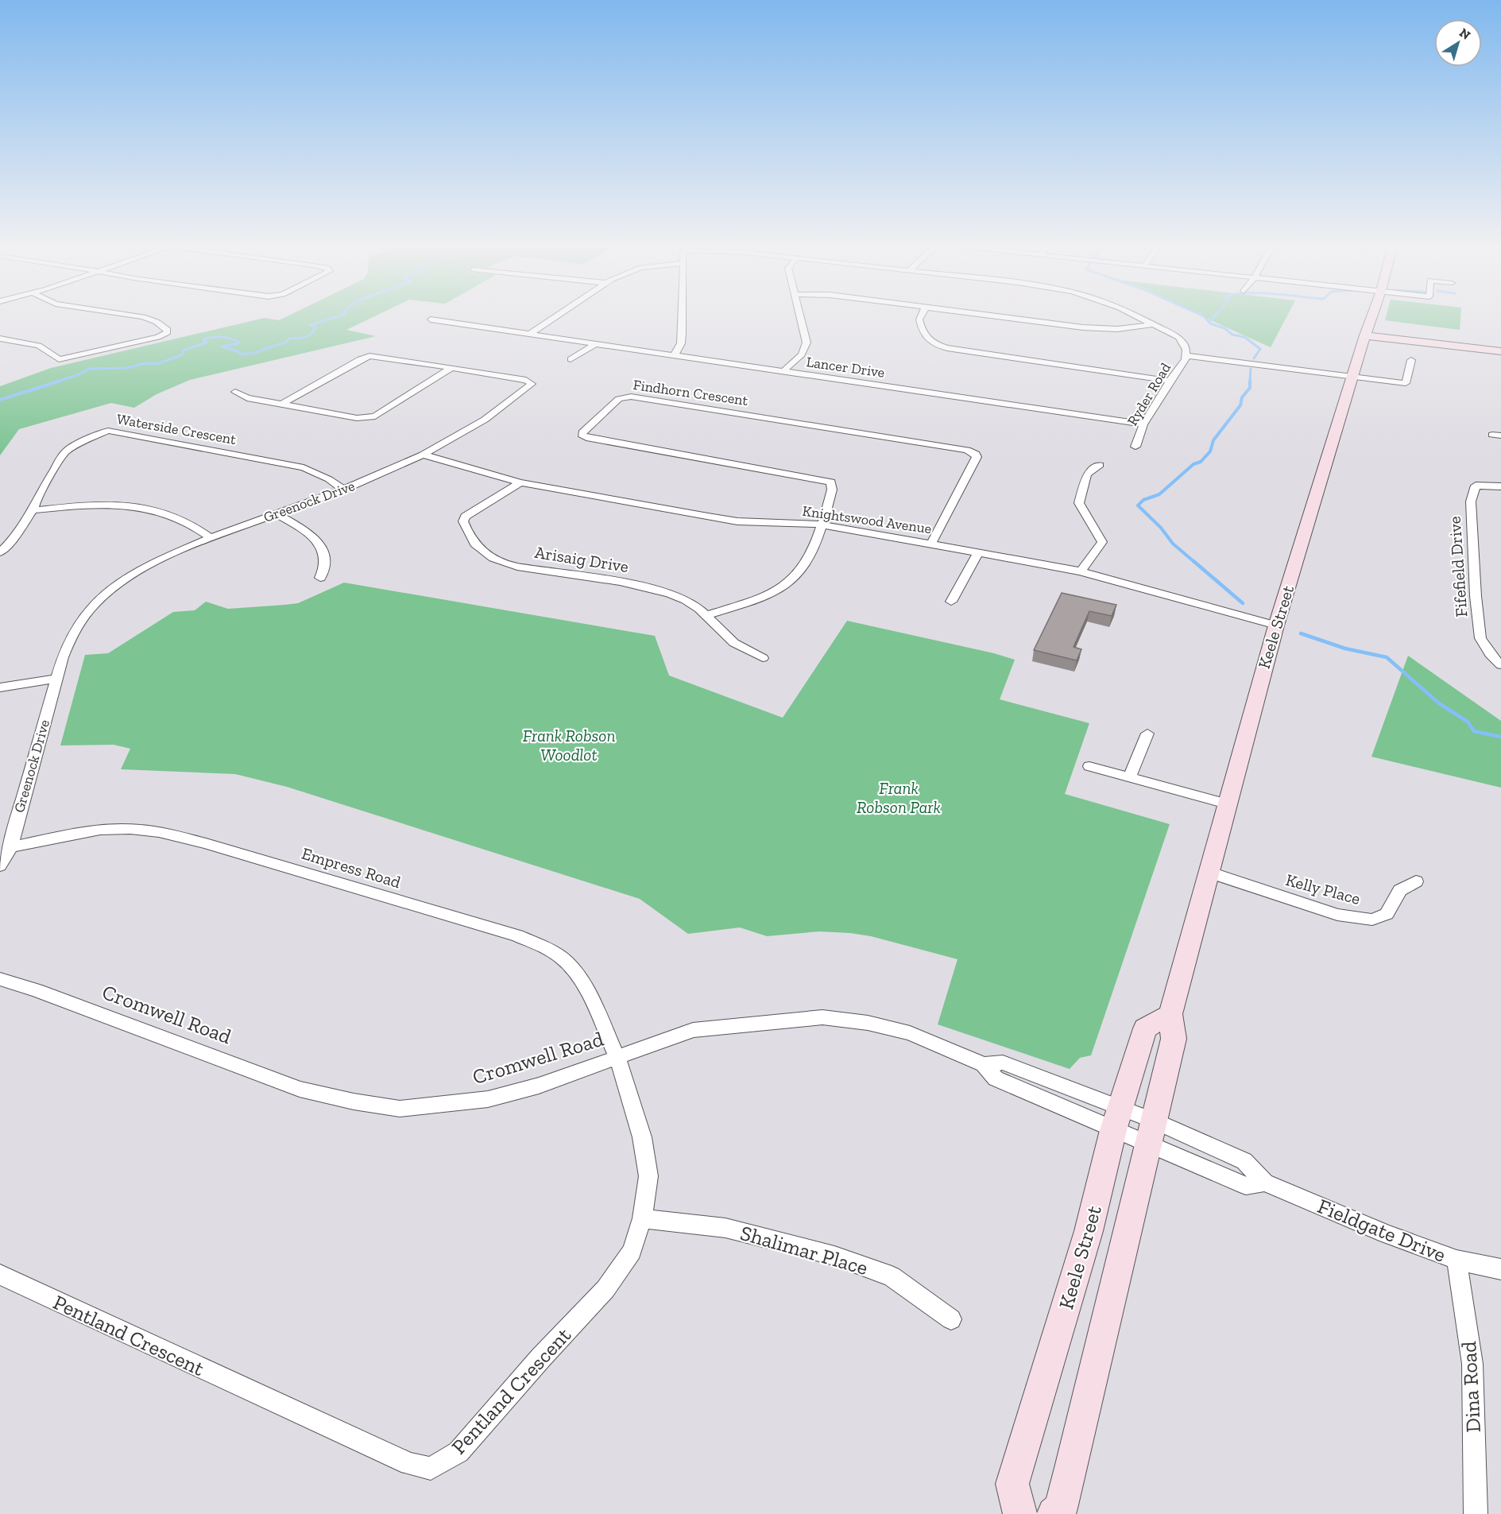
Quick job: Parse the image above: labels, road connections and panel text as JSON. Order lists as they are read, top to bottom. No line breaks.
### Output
{"streets":{"main road":["Keele Street"],"street":["Lancer Drive","Findhorn Crescent","Ryder Road","Waterside Crescent","Greenock Drive","Knightswood Avenue","Arisaig Drive","Fifefield Drive","Empress Road","Kelly Place","Cromwell Road","Fieldgate Drive","Shalimar Place","Pentland Crescent","Dina Road"]},"crossings":[["Lancer Drive","Ryder Road"],["Findhorn Crescent","Knightswood Avenue"],["Waterside Crescent","Greenock Drive"],["Greenock Drive","Knightswood Avenue"],["Greenock Drive","Empress Road"],["Knightswood Avenue","Arisaig Drive"],["Knightswood Avenue","Keele Street"],["Keele Street","Kelly Place"],["Keele Street","Cromwell Road"],["Keele Street","Fieldgate Drive"],["Empress Road","Cromwell Road"],["Empress Road","Pentland Crescent"],["Cromwell Road","Fieldgate Drive"],["Cromwell Road","Pentland Crescent"],["Fieldgate Drive","Dina Road"],["Shalimar Place","Pentland Crescent"]],"parks":["Frank Robson Woodlot","Frank Robson Park"],"north":"top right"}
